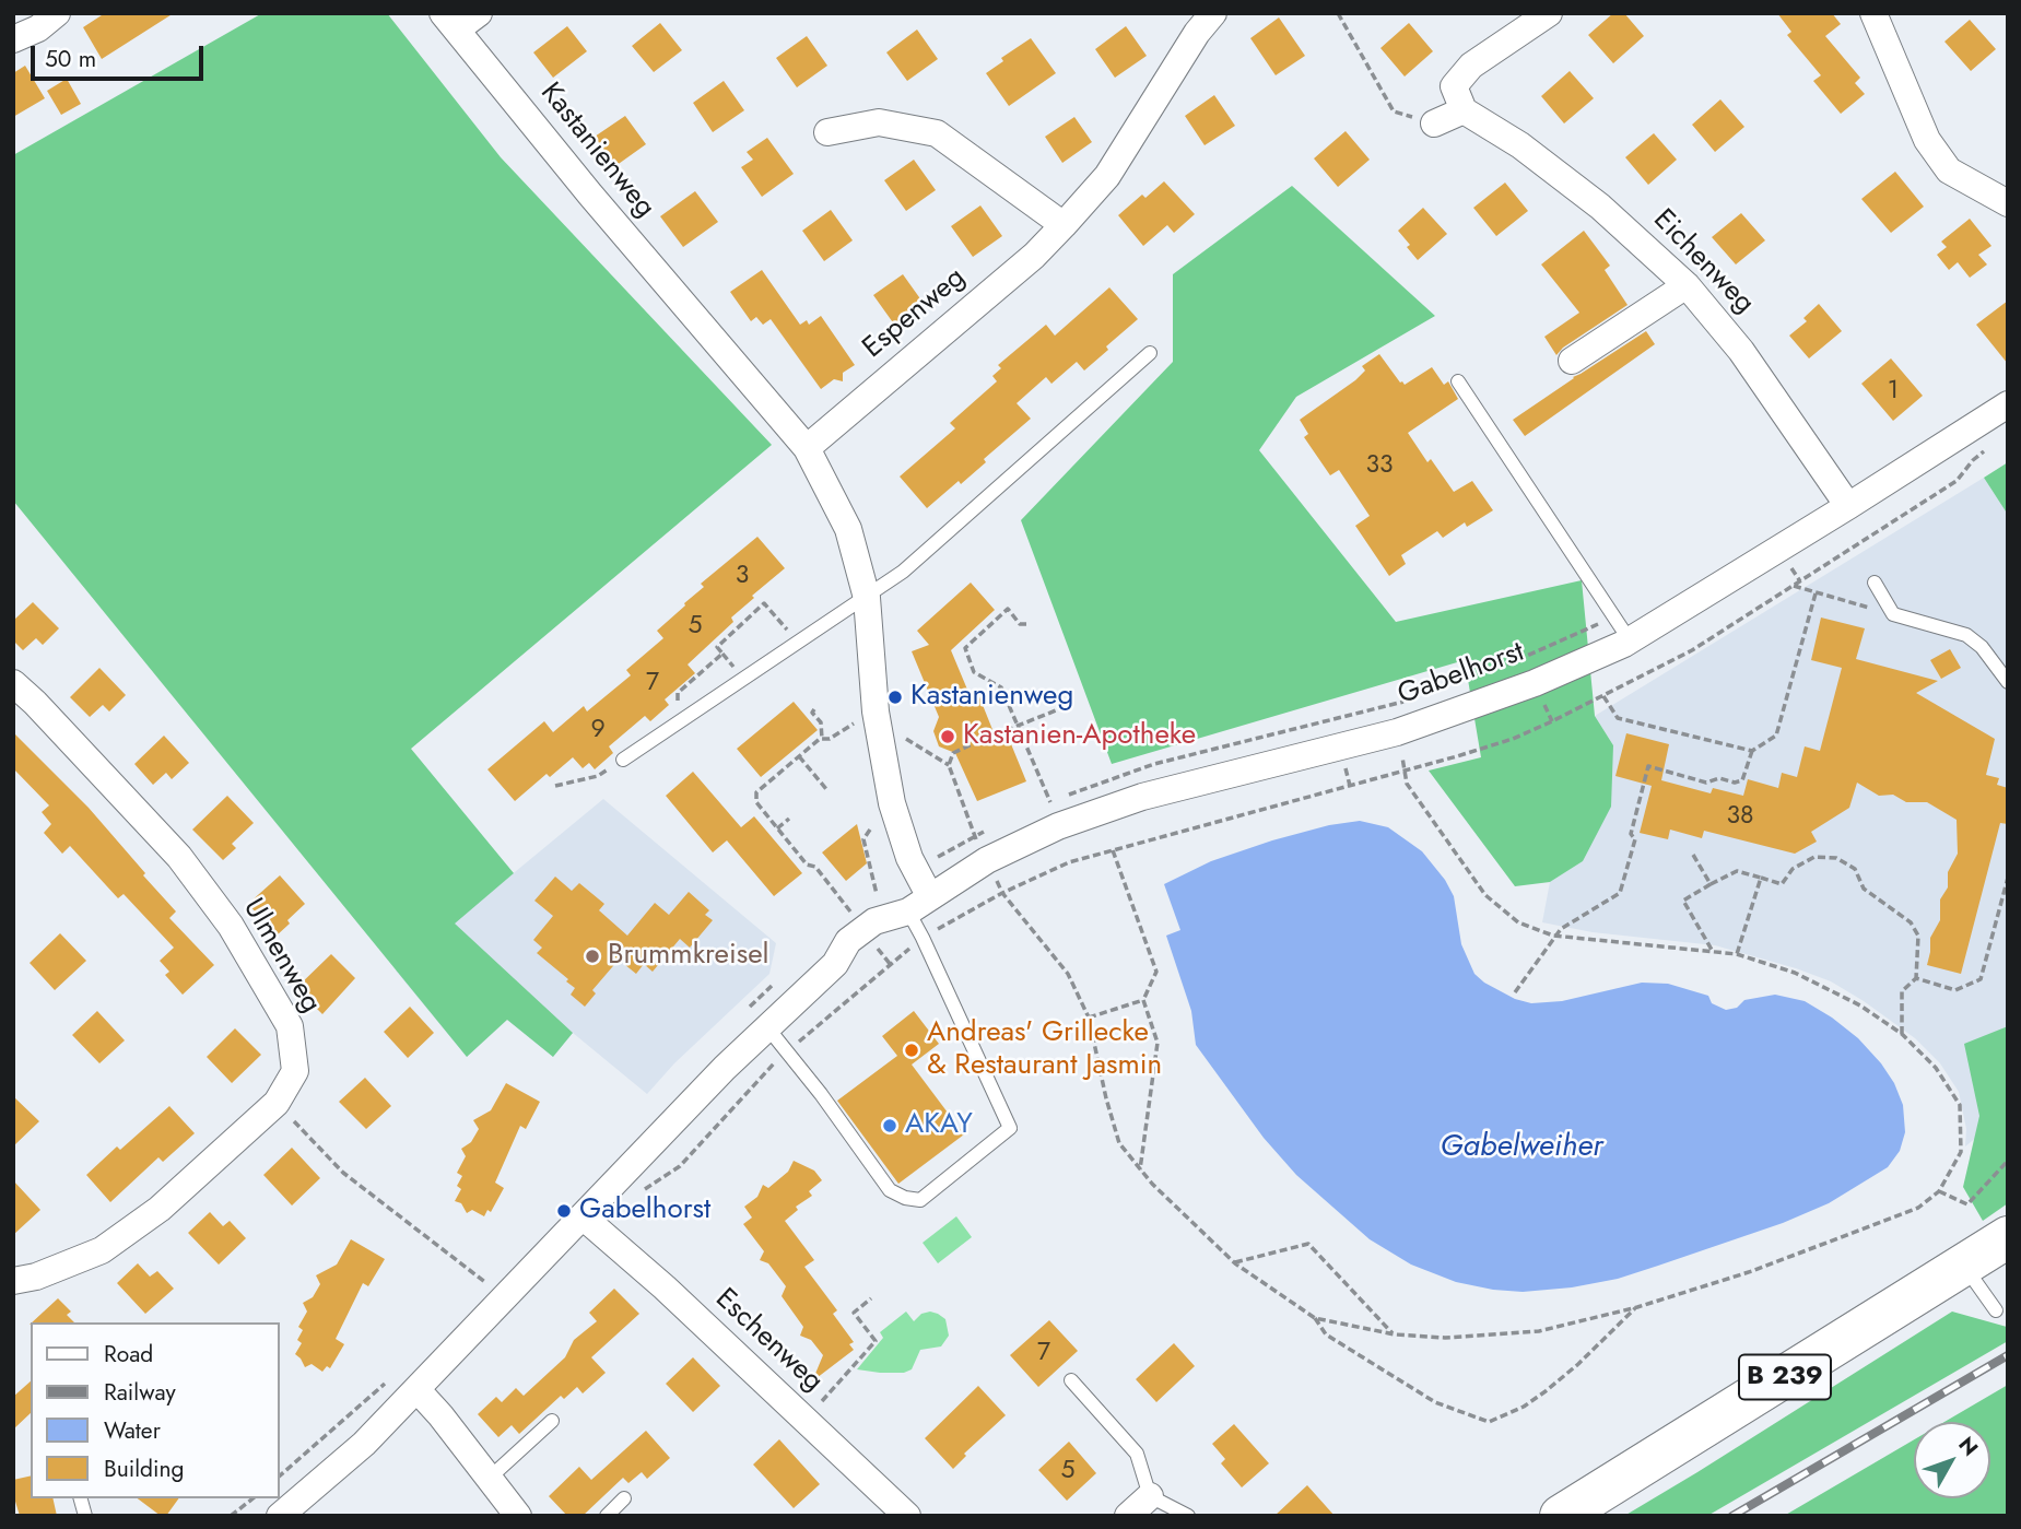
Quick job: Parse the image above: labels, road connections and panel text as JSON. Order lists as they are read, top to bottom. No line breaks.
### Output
{"streets":{"main road":["B 239"],"street":["Kastanienweg","Eichenweg","Espenweg","Gabelhorst","Ulmenweg","Eschenweg"]},"crossings":[["Kastanienweg","Espenweg"],["Kastanienweg","Gabelhorst"],["Eichenweg","Gabelhorst"],["Gabelhorst","Eschenweg"]],"water":["Gabelweiher"],"places":["Kastanienweg","Kastanien-Apotheke","Brummkreisel","Andreas' Grillecke & Restaurant Jasmin","AKAY","Gabelhorst"],"house_numbers":["1","33","3","5","7","9","38","7","5"],"legend":["Road","Railway","Water","Building"],"scale_bar":"50 m","north":"top right"}
